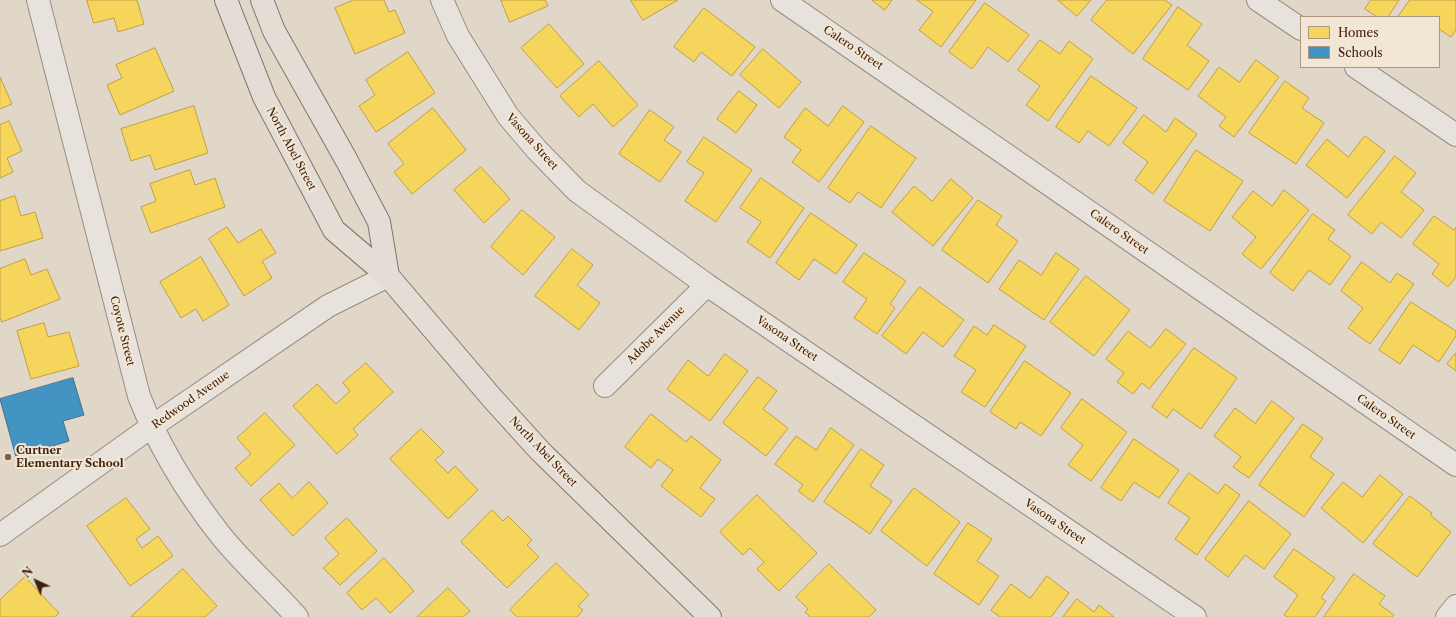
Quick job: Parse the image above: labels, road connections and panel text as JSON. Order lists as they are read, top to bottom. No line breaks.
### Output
{"streets":{"main road":["North Abel Street"],"street":["Calero Street","Vasona Street","Coyote Street","Adobe Avenue","Redwood Avenue"]},"crossings":[["Vasona Street","Adobe Avenue"],["North Abel Street","Redwood Avenue"],["Coyote Street","Redwood Avenue"]],"places":["Curtner Elementary School"],"legend":["Homes","Schools"],"north":"top left"}
